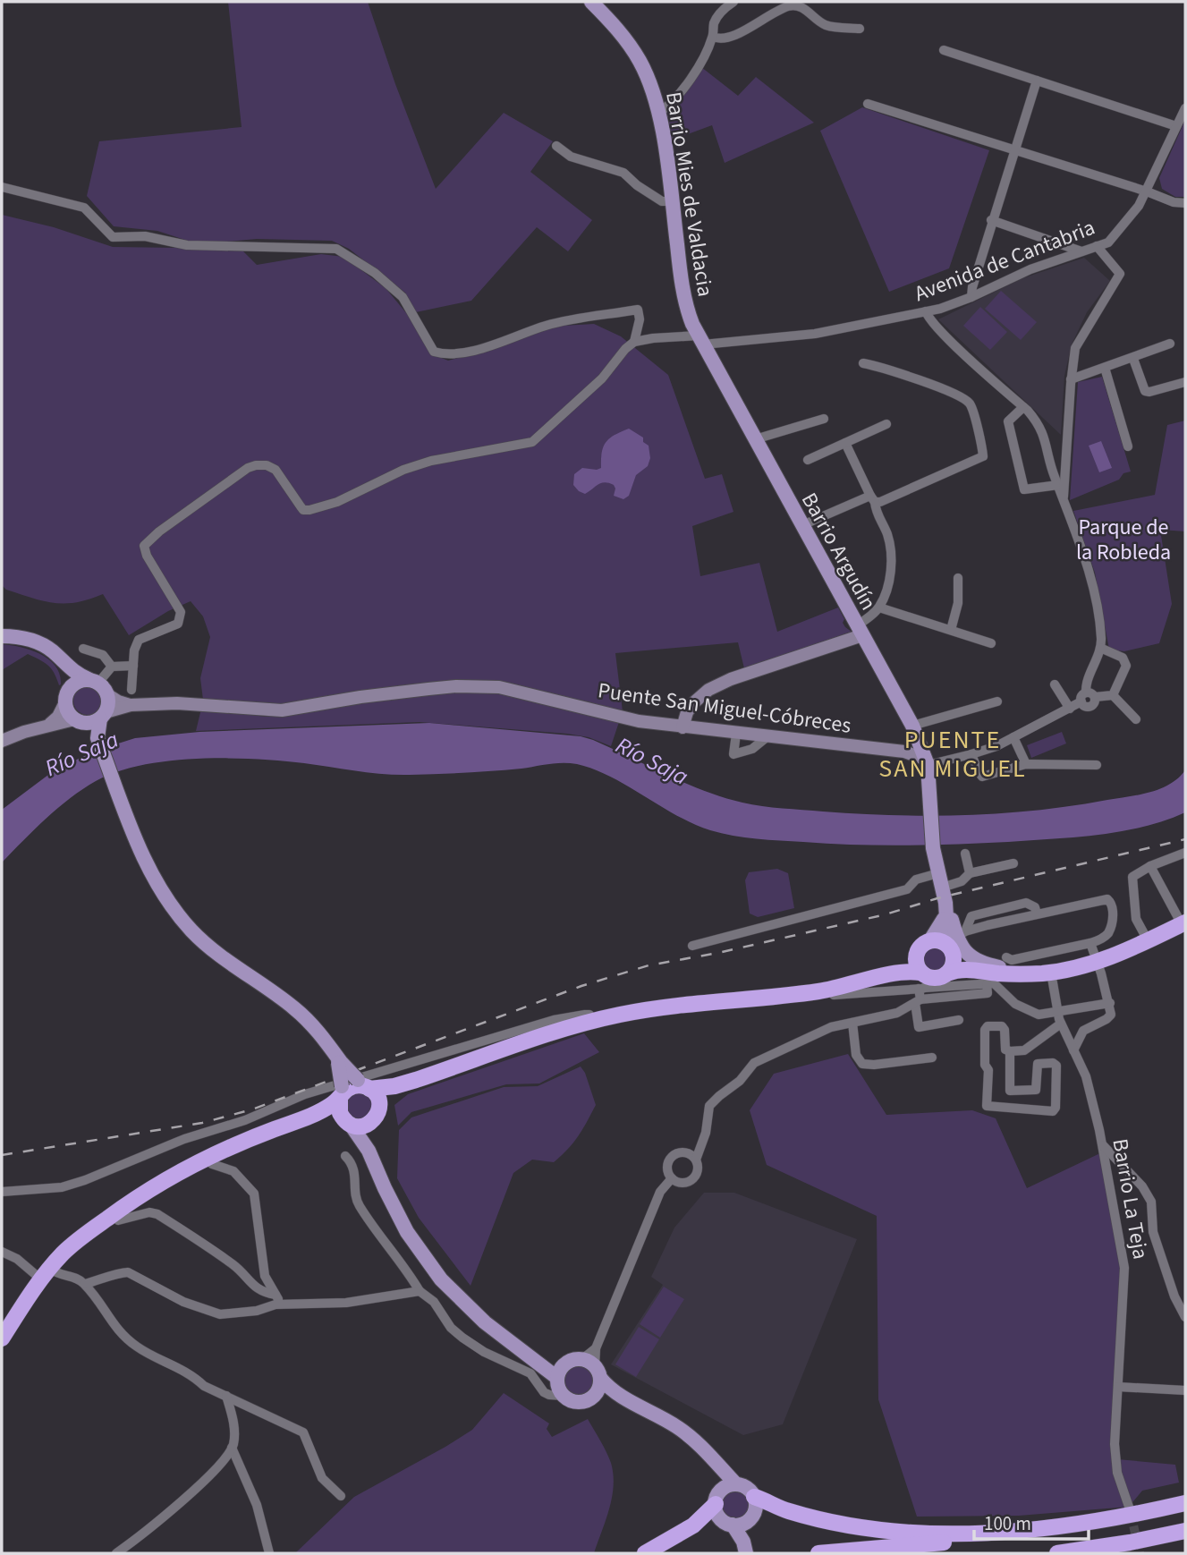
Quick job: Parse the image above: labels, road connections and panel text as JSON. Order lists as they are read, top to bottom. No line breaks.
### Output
{"streets":{"main road":["Barrio Mies de Valdacia","Barrio Argudín","Puente San Miguel-Cóbreces"],"street":["Avenida de Cantabria","Barrio La Teja"]},"crossings":[["Barrio Mies de Valdacia","Avenida de Cantabria"],["Barrio Mies de Valdacia","Barrio Argudín"],["Avenida de Cantabria","Barrio Argudín"],["Barrio Argudín","Puente San Miguel-Cóbreces"]],"districts":["PUENTE SAN MIGUEL"],"water":["Río Saja"],"parks":["Parque de la Robleda"],"scale_bar":"100 m"}
